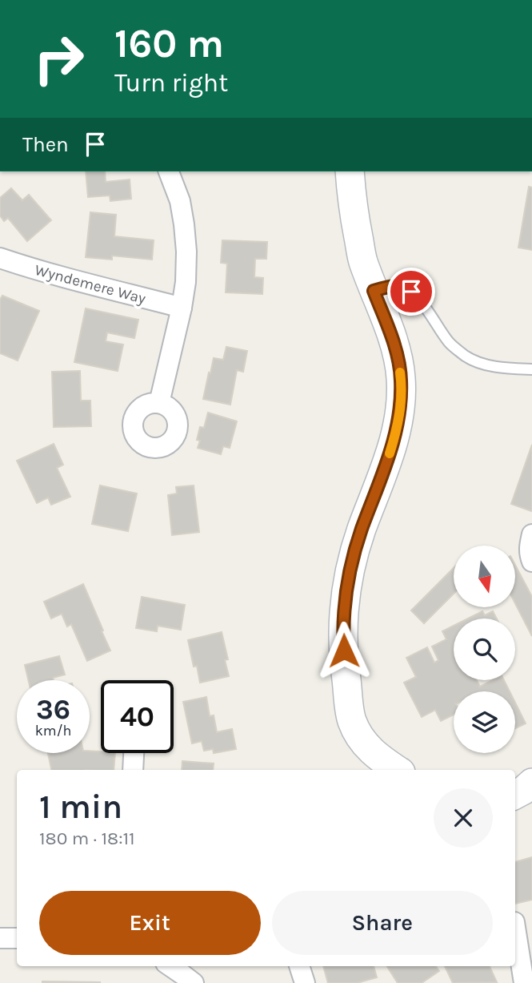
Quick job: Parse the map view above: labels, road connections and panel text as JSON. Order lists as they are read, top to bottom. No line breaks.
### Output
{"streets":{"street":["Wyndemere Way"]},"north":"bottom","page":{"turn":["160 m","Turn right"],"then":"Then","speed":"36 km/h","limit":"40","heading":["1 min","180 m · 18:11"],"buttons":["Exit","Share"]}}
